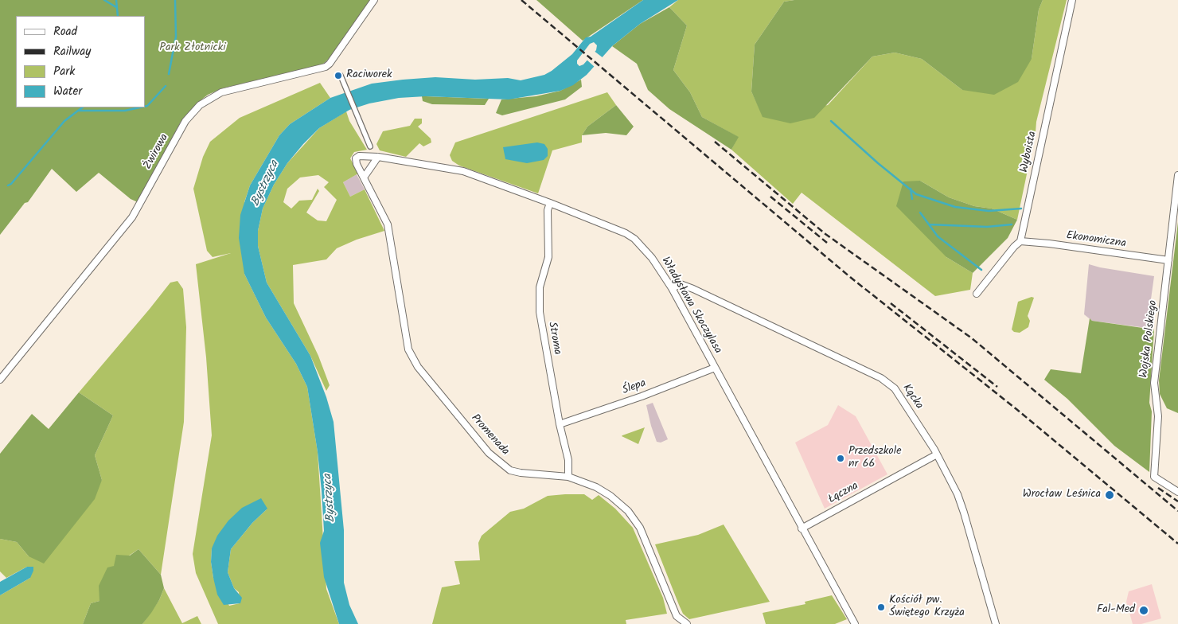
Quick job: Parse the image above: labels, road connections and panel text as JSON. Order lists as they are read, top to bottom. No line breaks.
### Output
{"streets":{"street":["Żwirowa","Wyboista","Ekonomiczna","Władysława Skoczylasa","Stroma","Wojska Polskiego","Ślepa","Kącka","Promenada","Łączna"]},"crossings":[["Wyboista","Ekonomiczna"],["Ekonomiczna","Wojska Polskiego"],["Władysława Skoczylasa","Stroma"],["Władysława Skoczylasa","Ślepa"],["Władysława Skoczylasa","Kącka"],["Władysława Skoczylasa","Promenada"],["Władysława Skoczylasa","Łączna"],["Stroma","Ślepa"],["Stroma","Promenada"],["Kącka","Łączna"]],"water":["Bystrzyca"],"parks":["Park Złotnicki"],"places":["Raciworek","Przedszkole nr 66","Wrocław Leśnica","Kościół pw. Świętego Krzyża","Fal-Med"],"legend":["Road","Railway","Park","Water"]}
